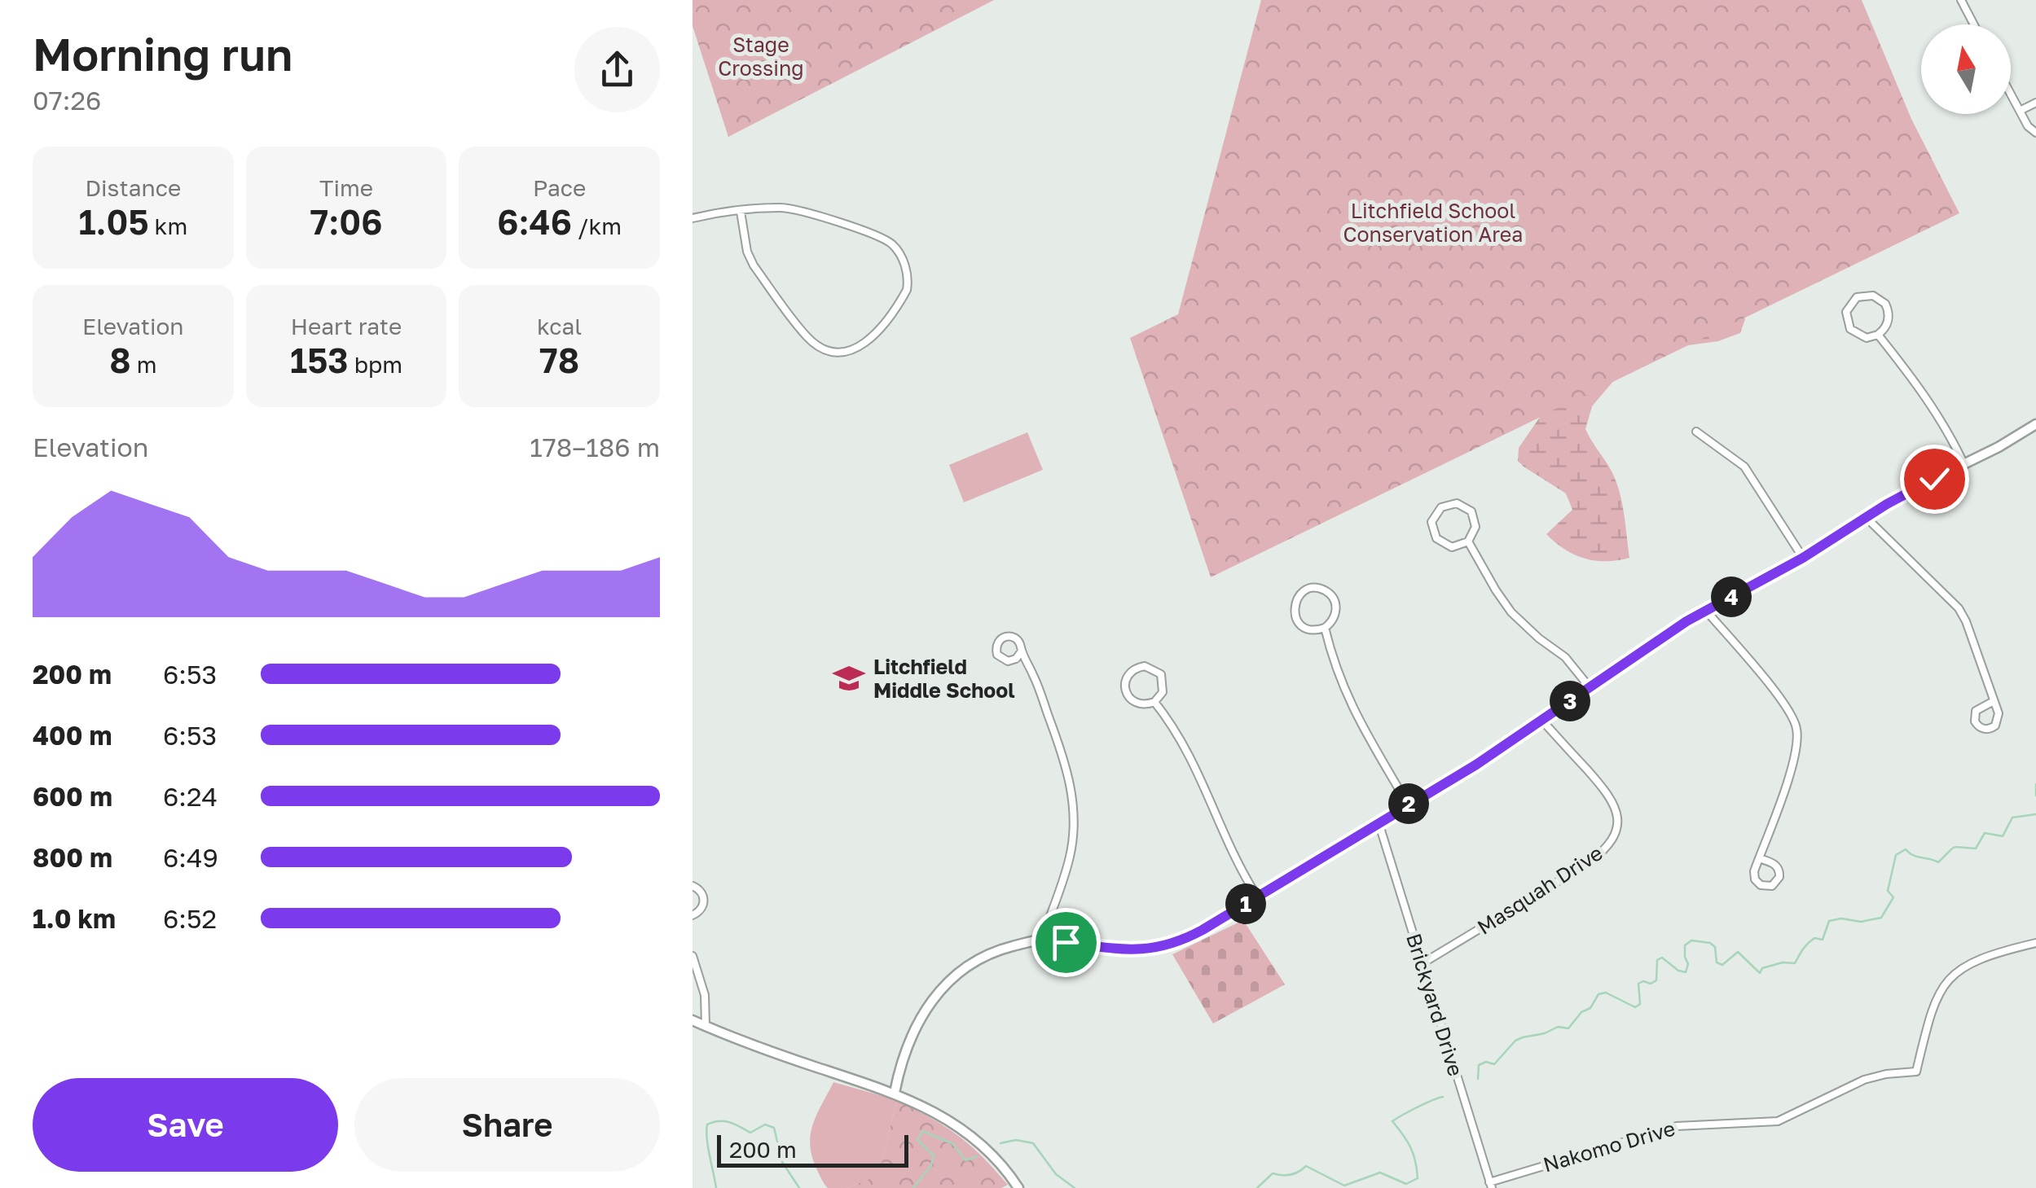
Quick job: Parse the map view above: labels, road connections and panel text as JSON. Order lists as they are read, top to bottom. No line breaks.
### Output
{"streets":{"street":["Masquah Drive","Brickyard Drive","Nakomo Drive"]},"crossings":[["Masquah Drive","Brickyard Drive"],["Brickyard Drive","Nakomo Drive"]],"parks":["Stage Crossing","Litchfield School Conservation Area"],"places":{"school or university":["Litchfield Middle School"]},"scale_bar":"200 m","north":"top","page":{"heading":["Morning run","07:26"],"stats":[["Distance","1.05 km"],["Time","7:06"],["Pace","6:46 /km"],["Elevation","8 m"],["Heart rate","153 bpm"],["kcal","78"]],"chart":["Elevation","178–186 m"],"pins":["4","3","2","1"],"list":[{"name":"200 m","note":"6:53"},{"name":"400 m","note":"6:53"},{"name":"600 m","note":"6:24"},{"name":"800 m","note":"6:49"},{"name":"1.0 km","note":"6:52"}],"buttons":["Save","Share"],"scale":"200 m"}}
